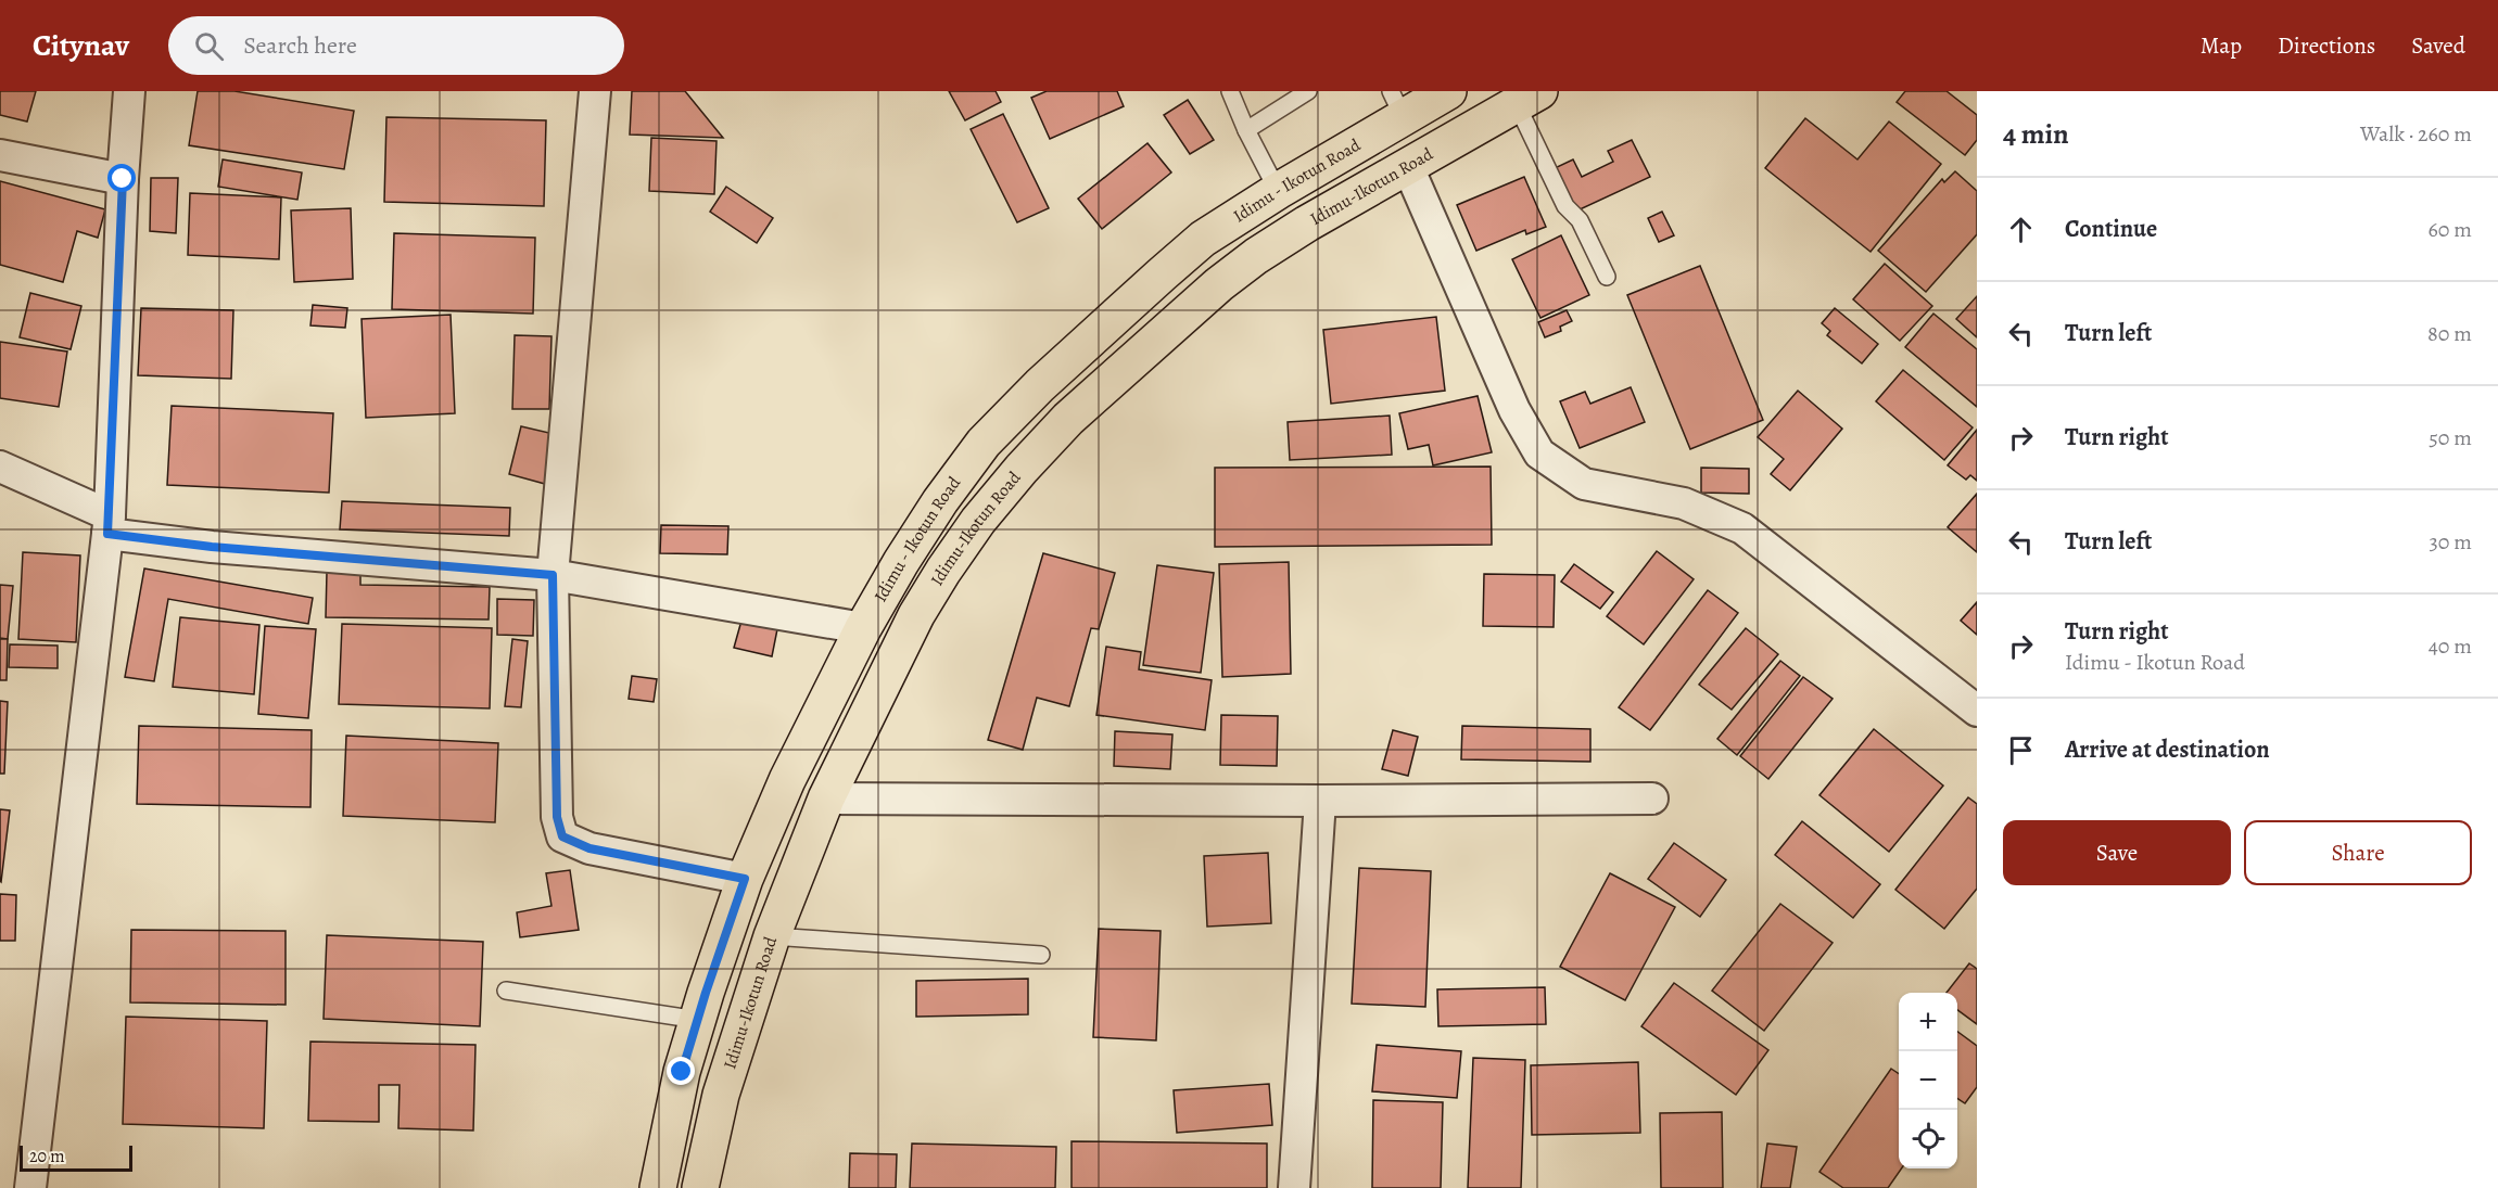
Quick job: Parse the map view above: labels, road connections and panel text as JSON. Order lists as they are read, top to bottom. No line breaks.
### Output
{"streets":{"main road":["Idimu - Ikotun Road","Idimu-Ikotun Road"]},"scale_bar":"20 m","page":{"header":"Citynav","search":"Search here","nav":["Map","Directions","Saved"],"heading":["4 min","Walk · 260 m"],"list":[["Continue","60 m"],["Turn left","80 m"],["Turn right","50 m"],["Turn left","30 m"],["Turn right","Idimu - Ikotun Road","40 m"],"Arrive at destination"],"buttons":["Save","Share"],"map_buttons":["+","−"],"scale":"20 m"}}
